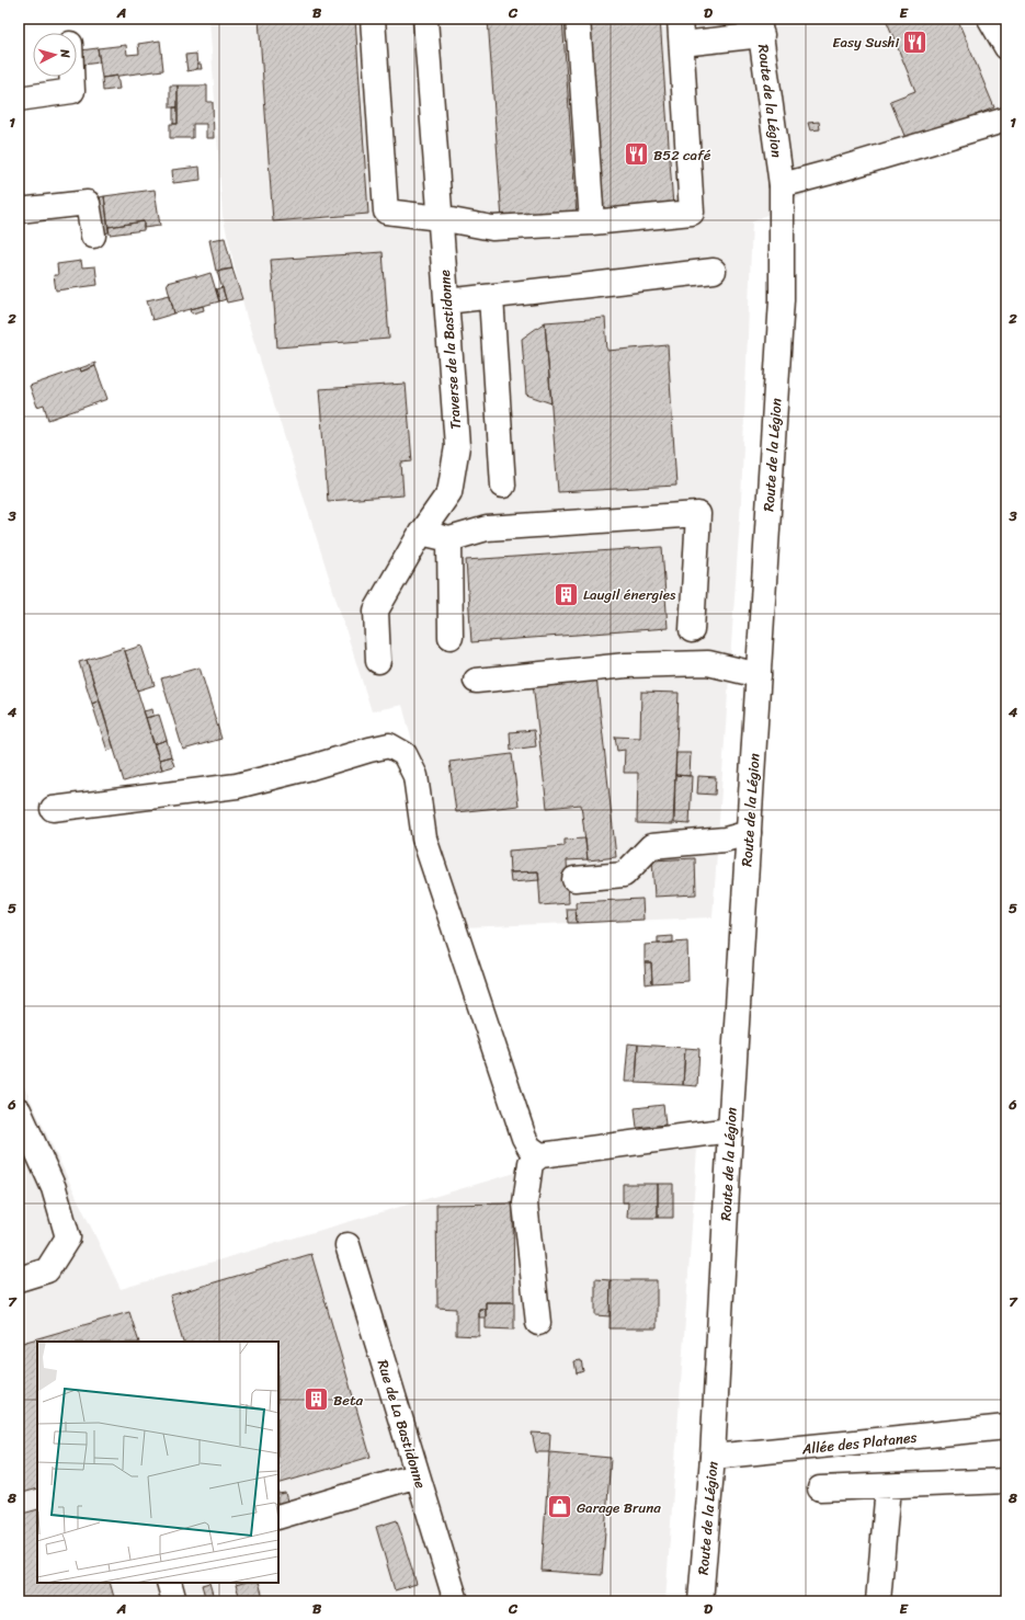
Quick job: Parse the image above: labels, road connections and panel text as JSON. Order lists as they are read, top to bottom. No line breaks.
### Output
{"streets":{"main road":["Route de la Légion","Traverse de la Bastidonne","Rue de La Bastidonne","Allée des Platanes"]},"crossings":[["Route de la Légion","Allée des Platanes"]],"places":{"restaurant":["Easy Sushi","B52 café"],"building":["Laugil énergies","Beta"],"shop":["Garage Bruna"]},"north":"right","grid":{"columns":["A","B","C","D","E"],"rows":["1","2","3","4","5","6","7","8"]}}
